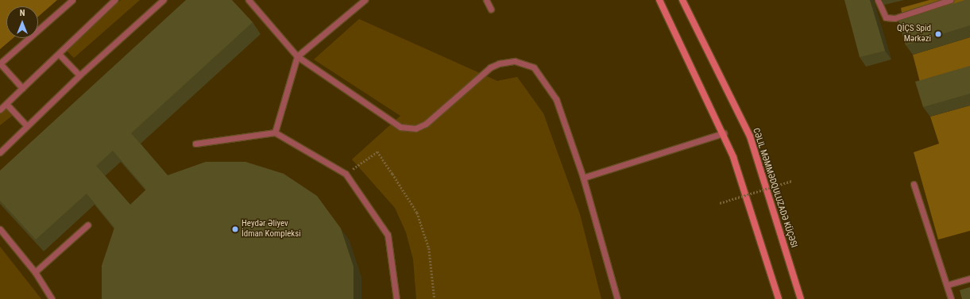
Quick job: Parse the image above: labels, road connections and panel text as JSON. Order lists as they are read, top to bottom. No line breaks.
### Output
{"streets":{"main road":["CƏLIL MƏMMƏDQULUZADƏ KÜÇƏSI"]},"places":["QİÇS Spid Mərkəzi","Heydər Əliyev İdman Kompleksi"],"north":"top"}
